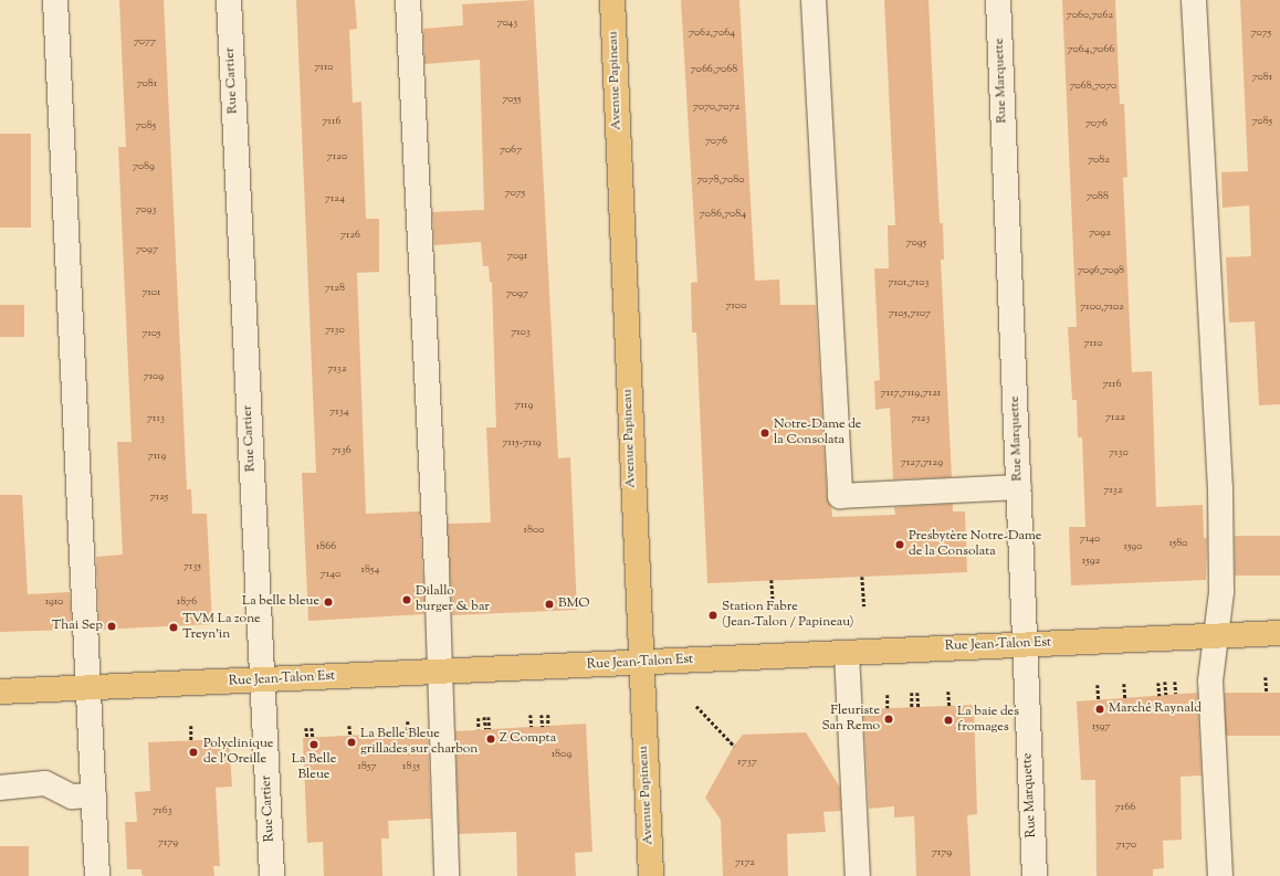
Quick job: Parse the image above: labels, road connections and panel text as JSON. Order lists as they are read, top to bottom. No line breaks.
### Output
{"streets":{"main road":["Avenue Papineau","Rue Jean-Talon Est"],"street":["Rue Cartier","Rue Marquette"]},"crossings":[["Rue Cartier","Rue Jean-Talon Est"],["Avenue Papineau","Rue Jean-Talon Est"],["Rue Marquette","Rue Jean-Talon Est"]],"places":["Notre-Dame de la Consolata","Presbytère Notre-Dame de la Consolata","Dilallo burger & bar","La belle bleue","BMO","Station Fabre (Jean-Talon / Papineau)","Thai Sep","TVM La zone Treyn'in","Marché Raynald","Fleuriste San Remo","La baie des fromages","Z Compta","La Belle Bleue grillades sur charbon","La Belle Bleue","Polyclinique de l'Oreille"],"house_numbers":["7060,7062","7043","7062,7064","7075","7077","7064,7066","7110","7066,7068","7081","7081","7068,7070","7055","7070,7072","7116","7085","7076","7085","7076","7067","7120","7082","7089","7078,7080","7075","7088","7124","7093","7086,7084","7092","7126","7095","7097","7091","7096,7098","7101,7103","7128","7101","7097","7100","7100,7102","7105,7107","7130","7103","7105","7110","7132","7109","7116","7117,7119,7121","7119","7134","7122","7113","7123","7115-7119","7136","7130","7119","7127,7129","7132","7125","1800","7140","1580","1866","1590","1592","7135","1854","7140","1910","1876","1597","1809","1737","1857","1835","7166","7163","7179","7170","7179","7172"]}
